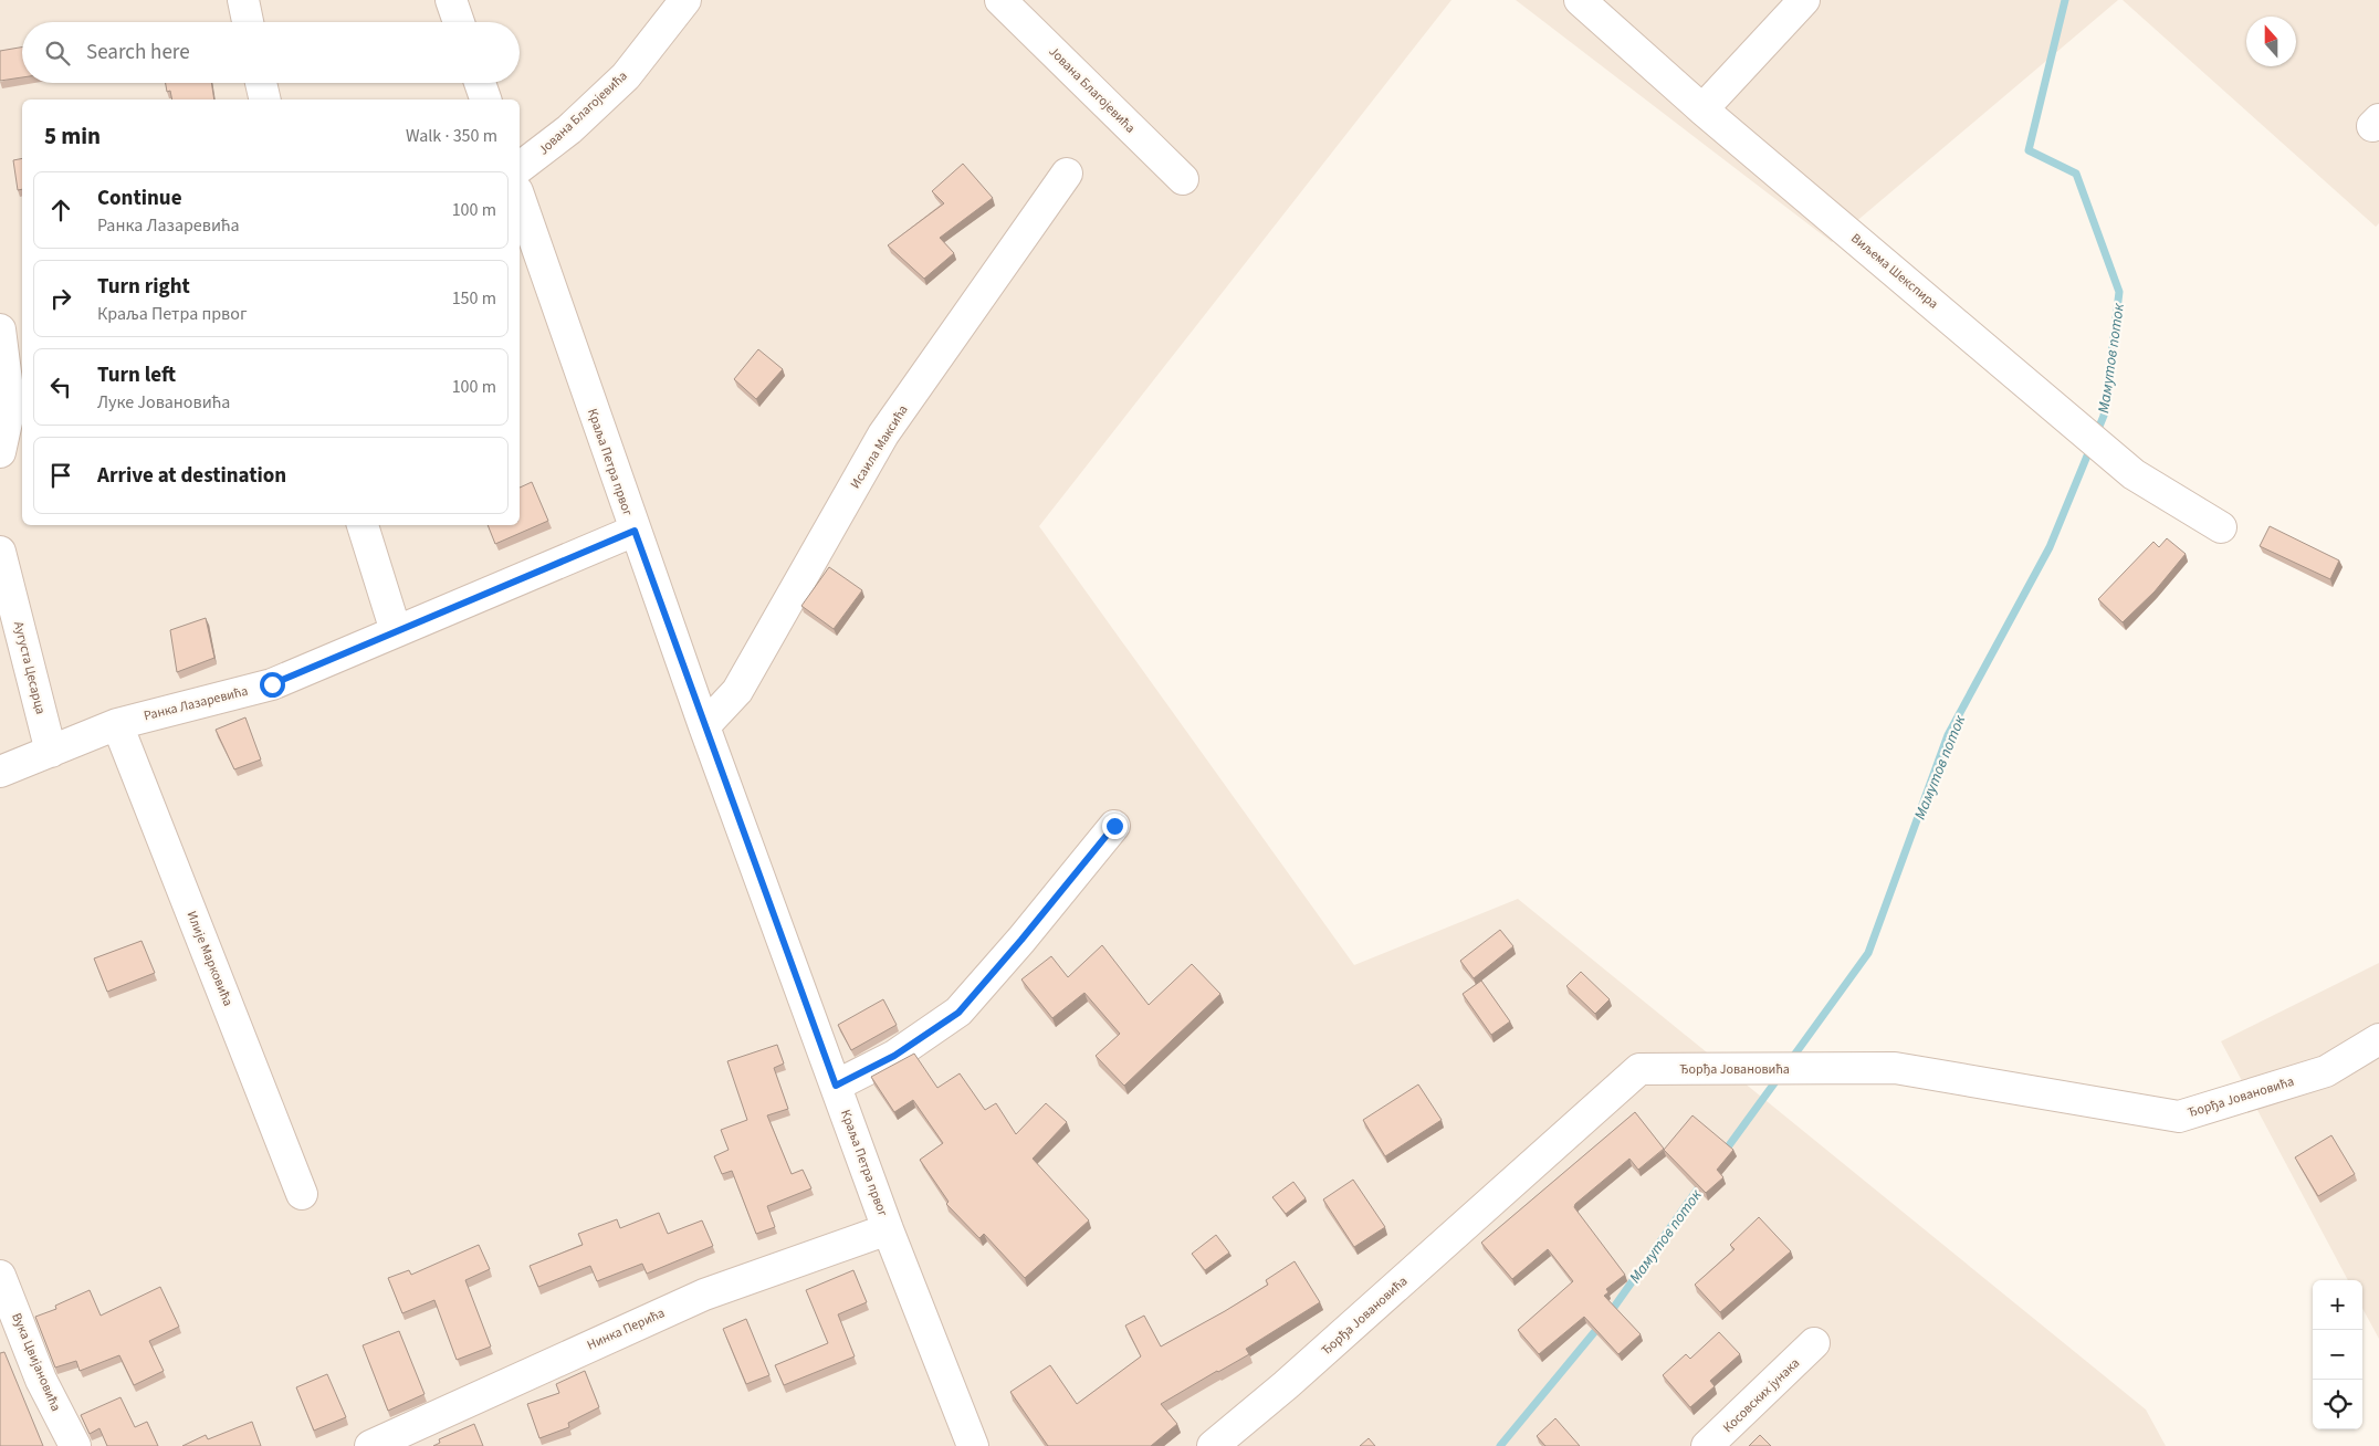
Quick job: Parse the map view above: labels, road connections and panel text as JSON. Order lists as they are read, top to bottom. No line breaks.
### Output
{"streets":{"street":["Јована Благојевића","Виљема Шекспира","Исаила Максића","Краља Петра првог","Аугуста Цесарца","Ранка Лазаревића","Илије Марковића","Ђорђа Јовановића","Нинка Перића","Вука Цвијановића","Косовских јунака"]},"crossings":[["Исаила Максића","Краља Петра првог"],["Краља Петра првог","Ранка Лазаревића"],["Краља Петра првог","Нинка Перића"],["Аугуста Цесарца","Ранка Лазаревића"],["Ранка Лазаревића","Илије Марковића"]],"water":["Мамутов поток"],"north":"top","page":{"search":"Search here","heading":["5 min","Walk · 350 m"],"list":[["Continue","Ранка Лазаревића","100 m"],["Turn right","Краља Петра првог","150 m"],["Turn left","Луке Јовановића","100 m"],"Arrive at destination"],"map_buttons":["+","−"]}}
